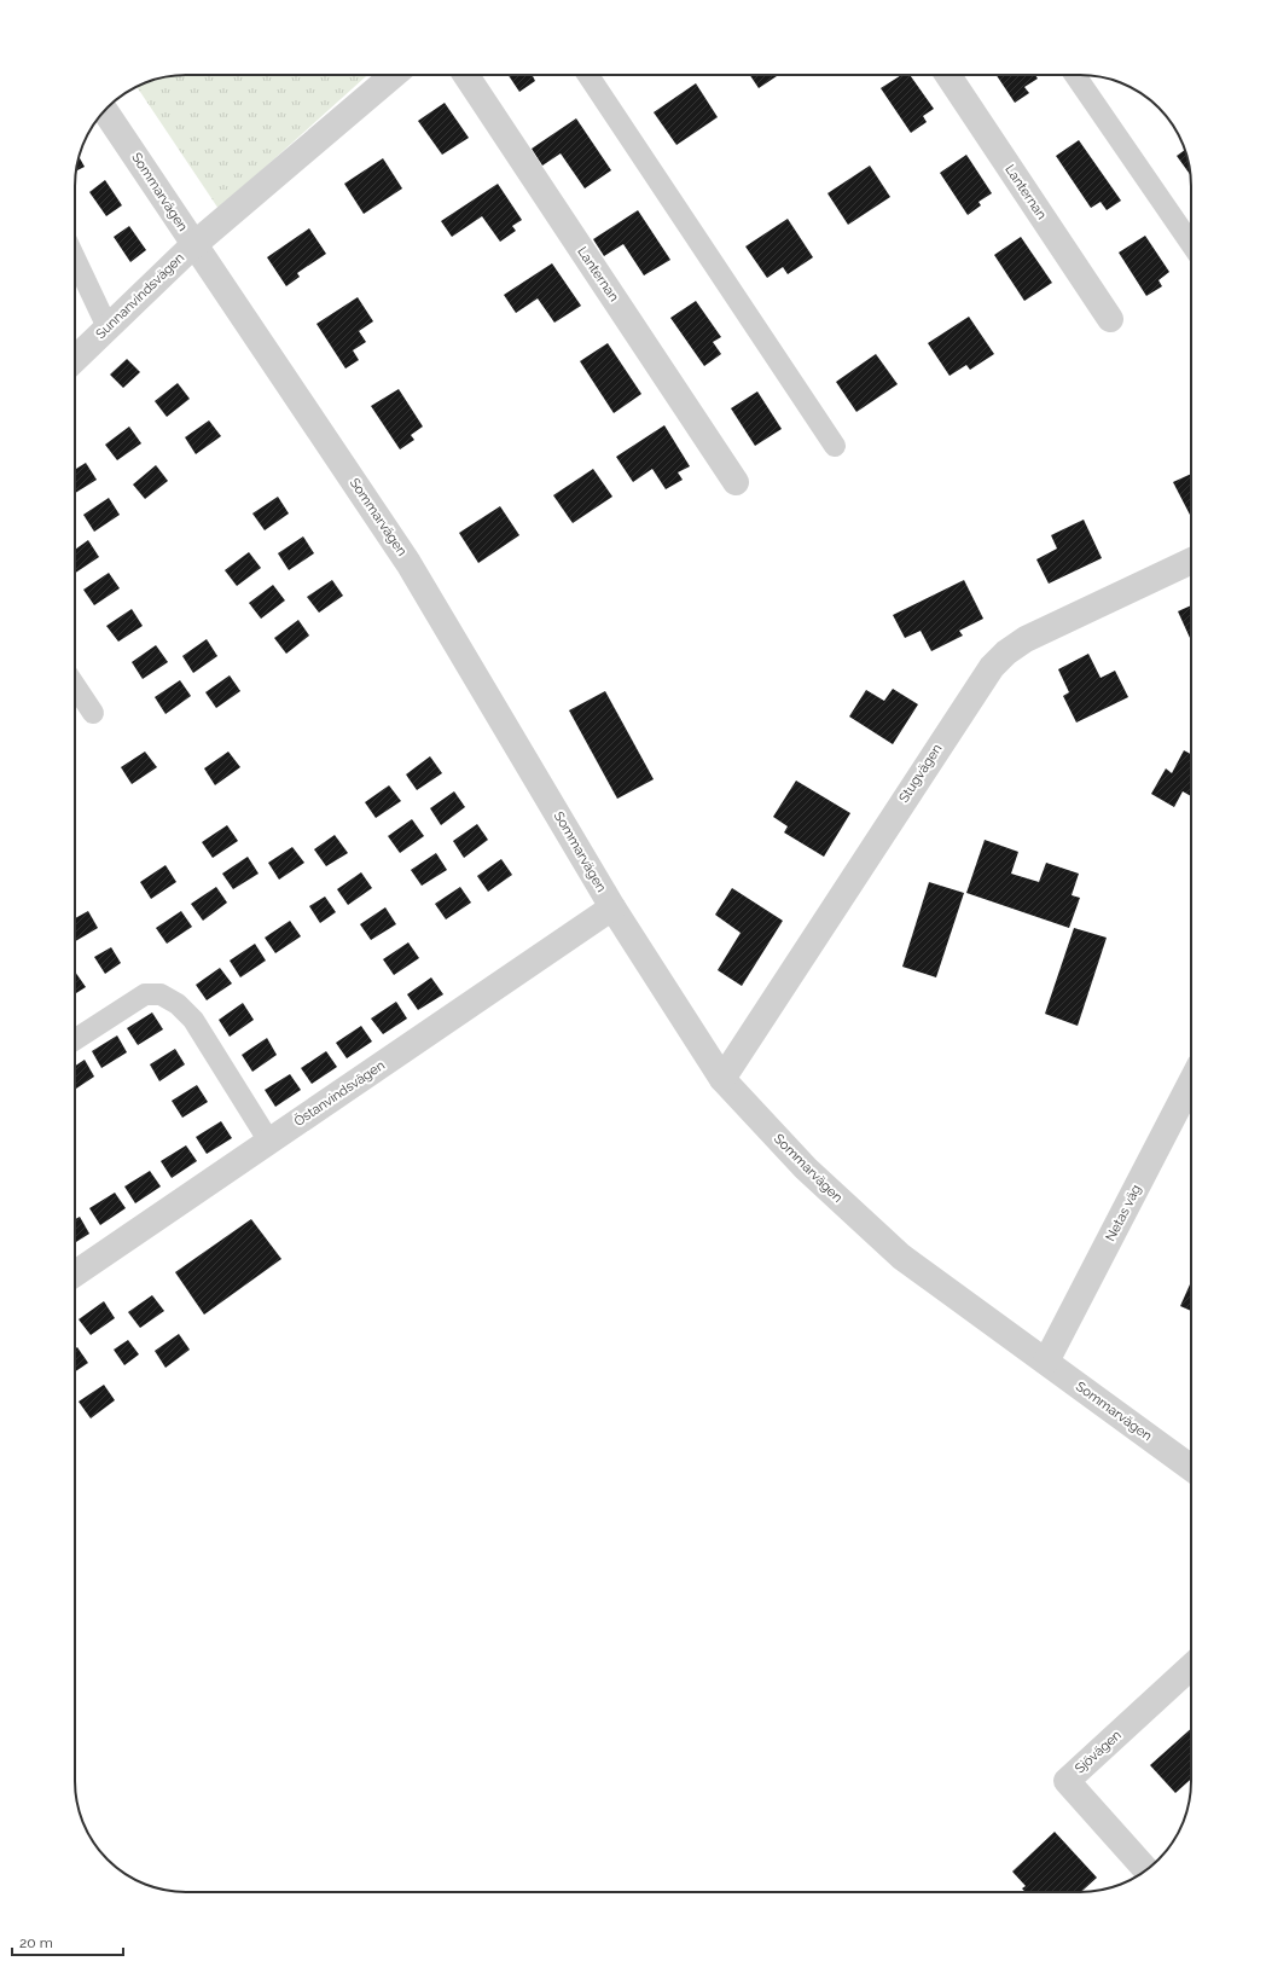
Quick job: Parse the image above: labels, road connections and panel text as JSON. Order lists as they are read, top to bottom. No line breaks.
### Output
{"streets":{"street":["Sommarvägen","Lanternan","Sunnanvindsvägen","Stugvägen","Östanvindsvägen","Netas väg","Sjövägen"]},"crossings":[["Sommarvägen","Sunnanvindsvägen"],["Sommarvägen","Stugvägen"],["Sommarvägen","Östanvindsvägen"],["Sommarvägen","Netas väg"]],"scale_bar":"20 m"}
